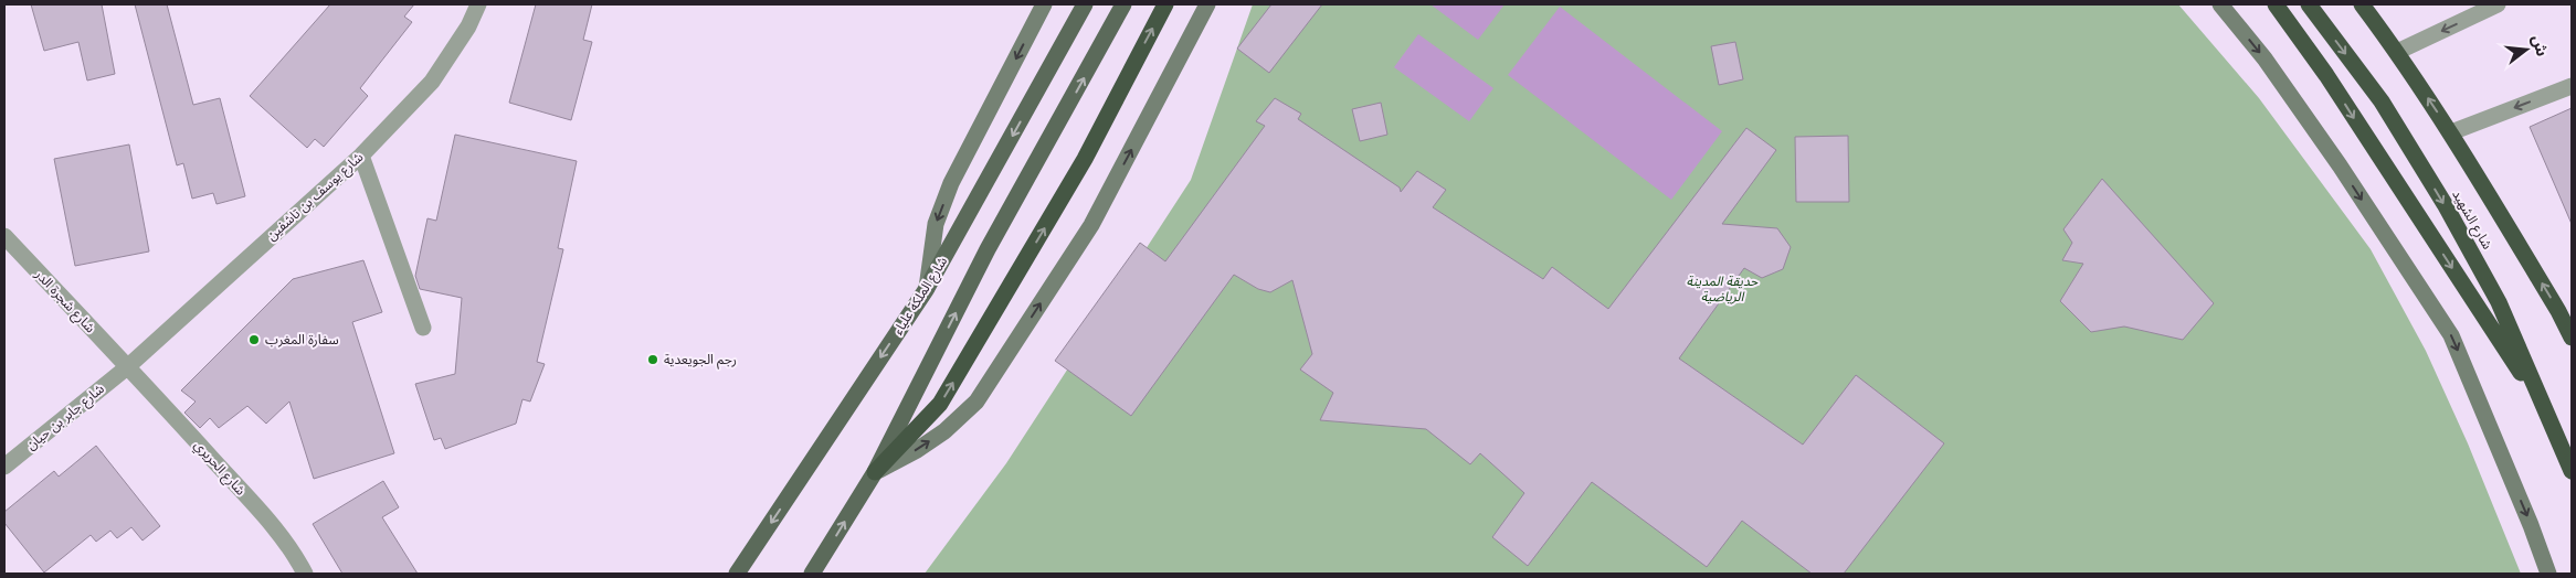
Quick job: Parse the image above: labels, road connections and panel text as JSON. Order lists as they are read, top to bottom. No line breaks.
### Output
{"streets":{"highway":["شارع الشهيد"],"main road":["شارع الملكة علياء"],"street":["شارع يوسف بن تاشفين","شارع شجرة الدر","شارع جابر بن حيان","شارع الحريري"]},"crossings":[["شارع يوسف بن تاشفين","شارع شجرة الدر"],["شارع يوسف بن تاشفين","شارع جابر بن حيان"],["شارع يوسف بن تاشفين","شارع الحريري"],["شارع شجرة الدر","شارع جابر بن حيان"],["شارع شجرة الدر","شارع الحريري"],["شارع جابر بن حيان","شارع الحريري"]],"parks":["حديقة المدينة الرياضية"],"places":["سفارة المغرب","رجم الجويعدية"],"north":"right"}
